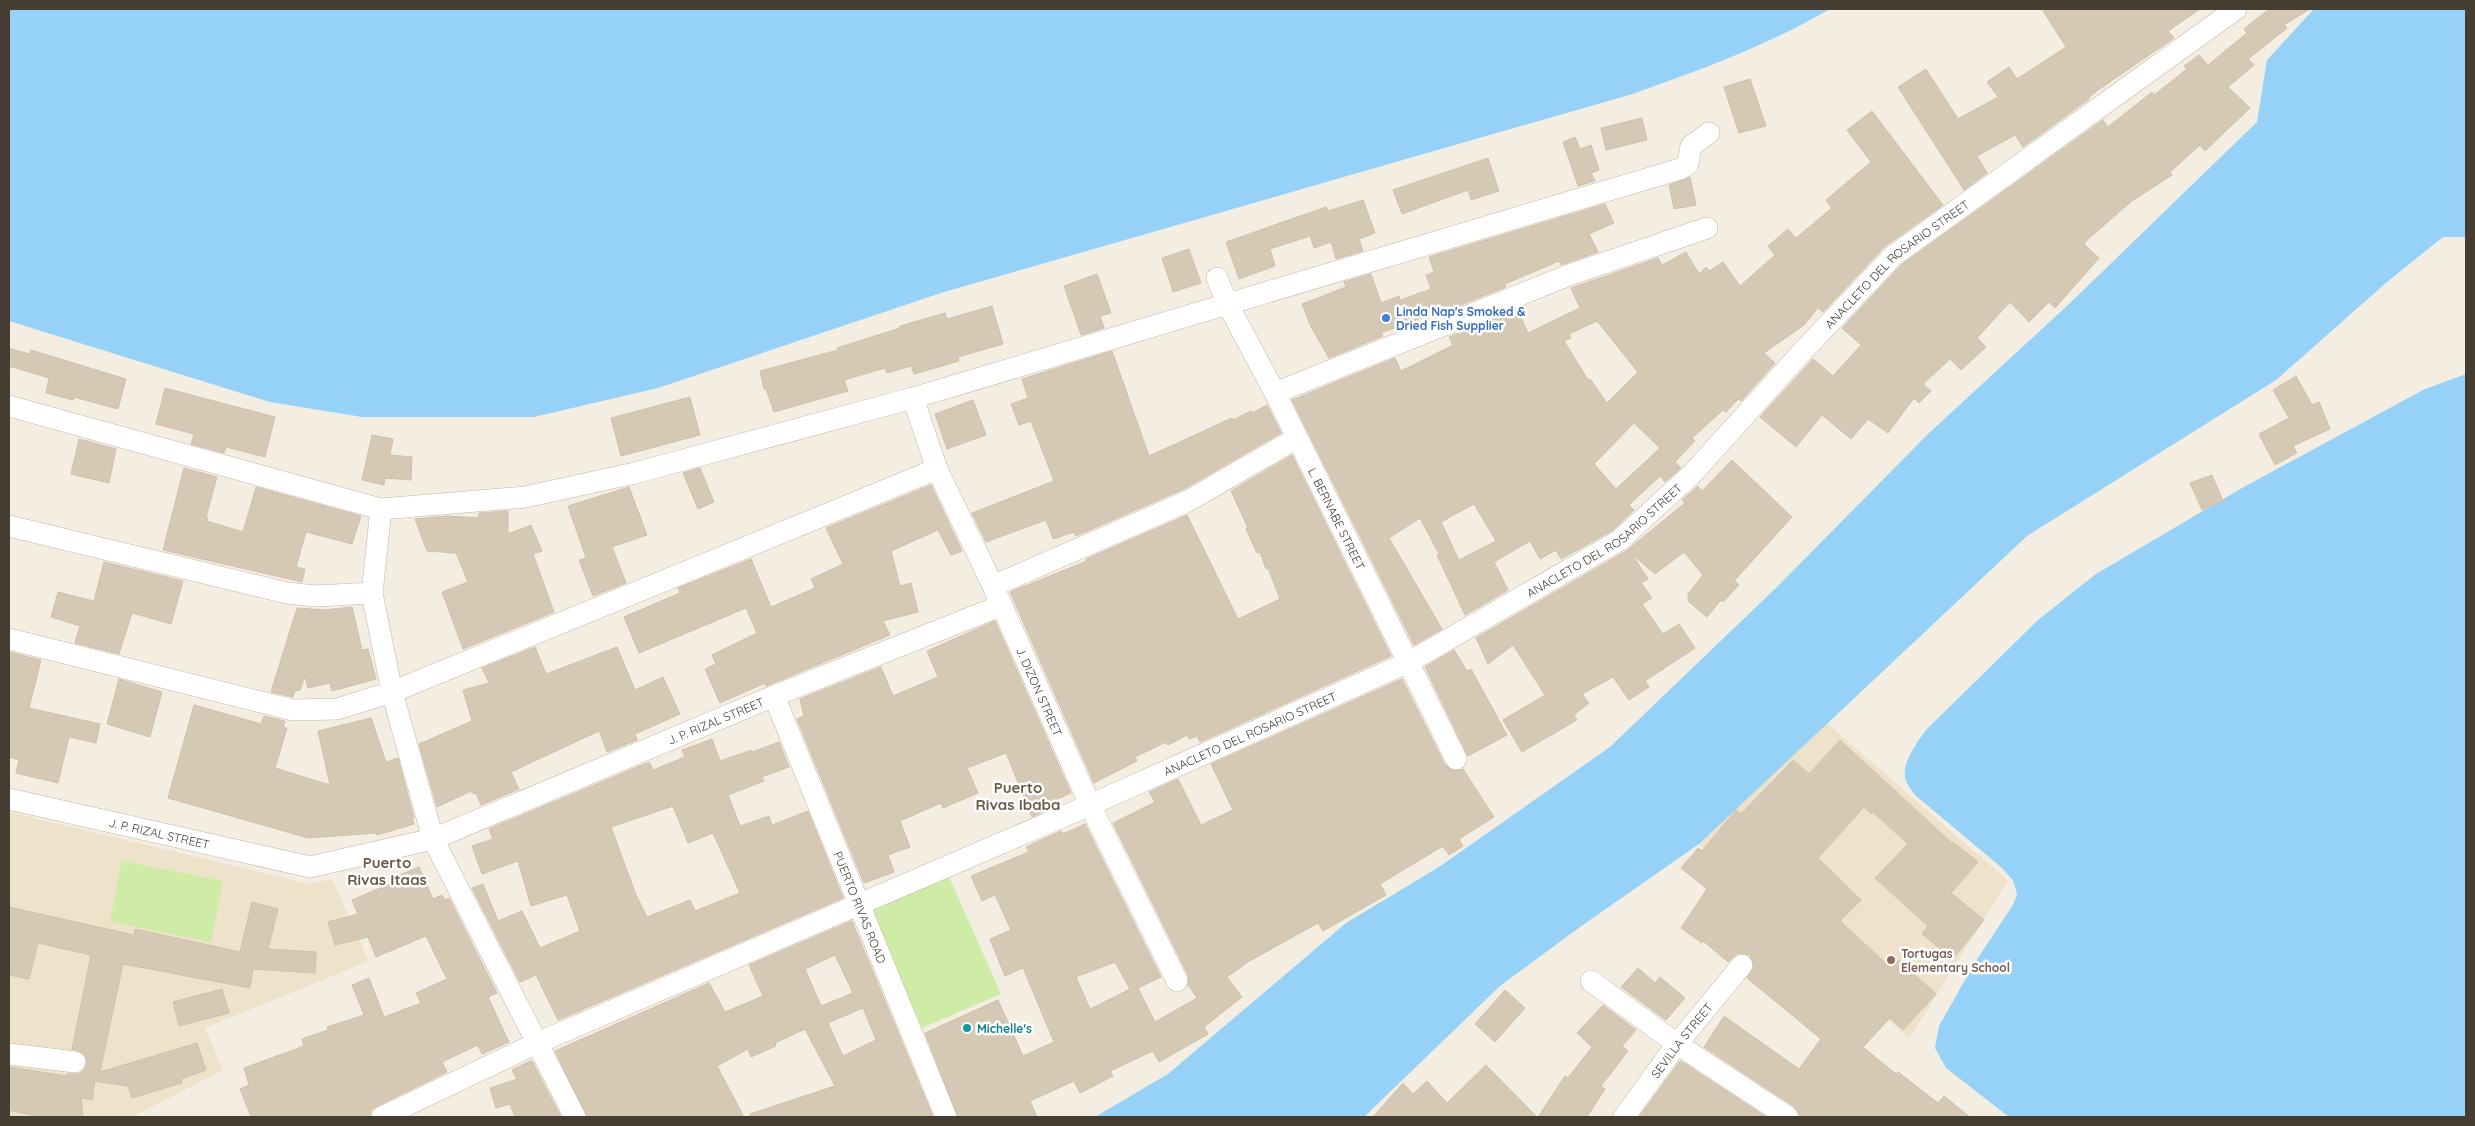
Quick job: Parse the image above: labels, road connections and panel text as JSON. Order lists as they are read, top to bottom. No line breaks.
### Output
{"streets":{"street":["ANACLETO DEL ROSARIO STREET","L. BERNABE STREET","J. DIZON STREET","J. P. RIZAL STREET","PUERTO RIVAS ROAD","SEVILLA STREET"]},"crossings":[["ANACLETO DEL ROSARIO STREET","L. BERNABE STREET"],["ANACLETO DEL ROSARIO STREET","J. DIZON STREET"],["ANACLETO DEL ROSARIO STREET","PUERTO RIVAS ROAD"],["L. BERNABE STREET","J. P. RIZAL STREET"],["J. DIZON STREET","J. P. RIZAL STREET"],["J. P. RIZAL STREET","PUERTO RIVAS ROAD"]],"districts":["Puerto Rivas Ibaba","Puerto Rivas Itaas"],"places":["Linda Nap's Smoked & Dried Fish Supplier","Tortugas Elementary School","Michelle's"]}
